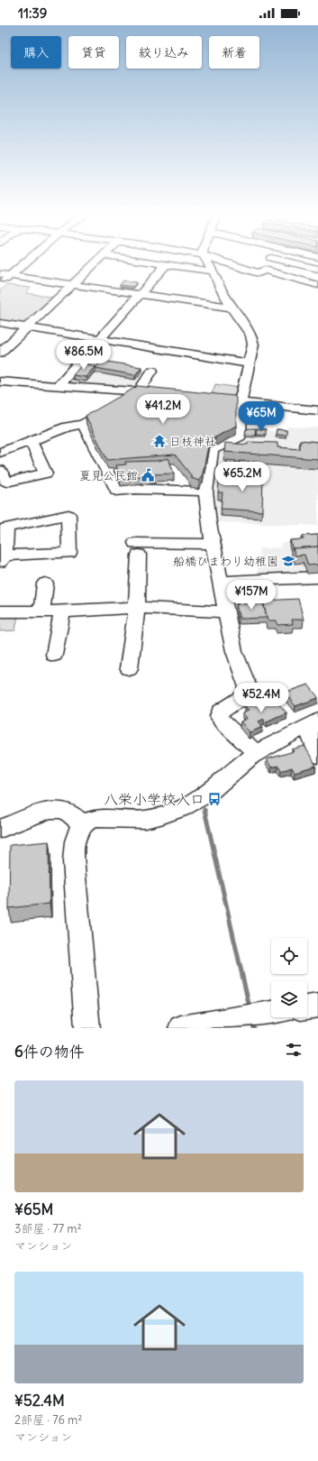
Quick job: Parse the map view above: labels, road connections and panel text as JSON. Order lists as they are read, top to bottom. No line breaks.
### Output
{"places":{"temple":["日枝神社"],"public building":["夏見公民館"],"school or university":["船橋ひまわり幼稚園"],"bus stop":["八栄小学校入口"]},"page":{"status":"11:39","chip":["購入","賃貸","絞り込み","新着"],"price":["¥86.5M","¥41.2M","¥65M","¥65.2M","¥157M","¥52.4M"],"heading":"6件の物件","list":[{"name":"¥65M","note":"3部屋 · 77 m² · マンション"},{"name":"¥52.4M","note":"2部屋 · 76 m² · マンション"}]}}
